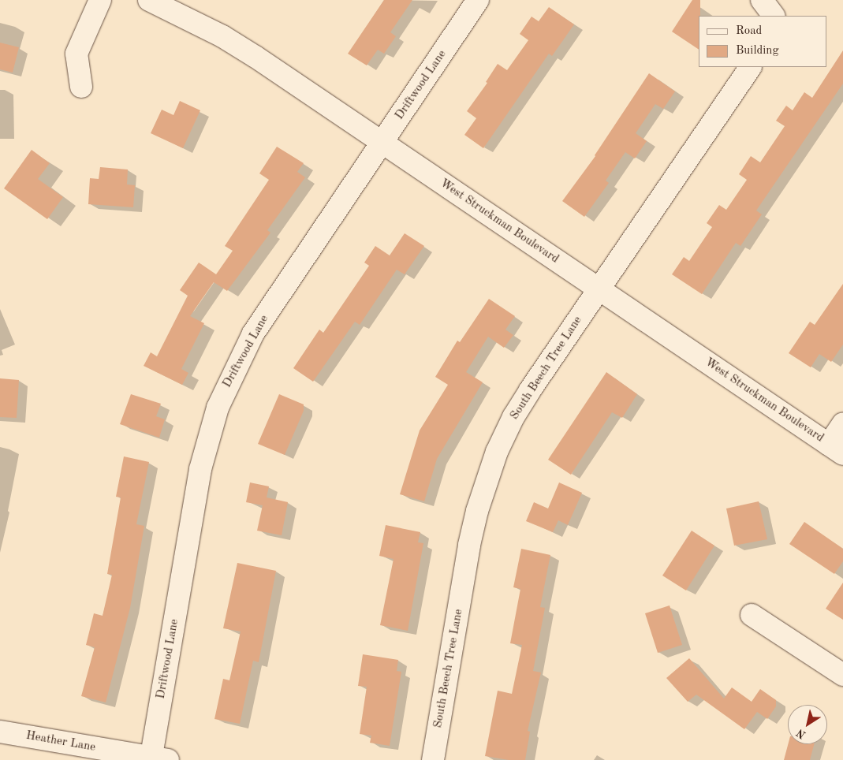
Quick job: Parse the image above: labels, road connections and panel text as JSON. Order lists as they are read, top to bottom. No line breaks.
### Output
{"streets":{"street":["Driftwood Lane","West Struckman Boulevard","South Beech Tree Lane","Heather Lane"]},"crossings":[["Driftwood Lane","West Struckman Boulevard"],["Driftwood Lane","Heather Lane"],["West Struckman Boulevard","South Beech Tree Lane"]],"legend":["Road","Building"],"north":"bottom left"}
